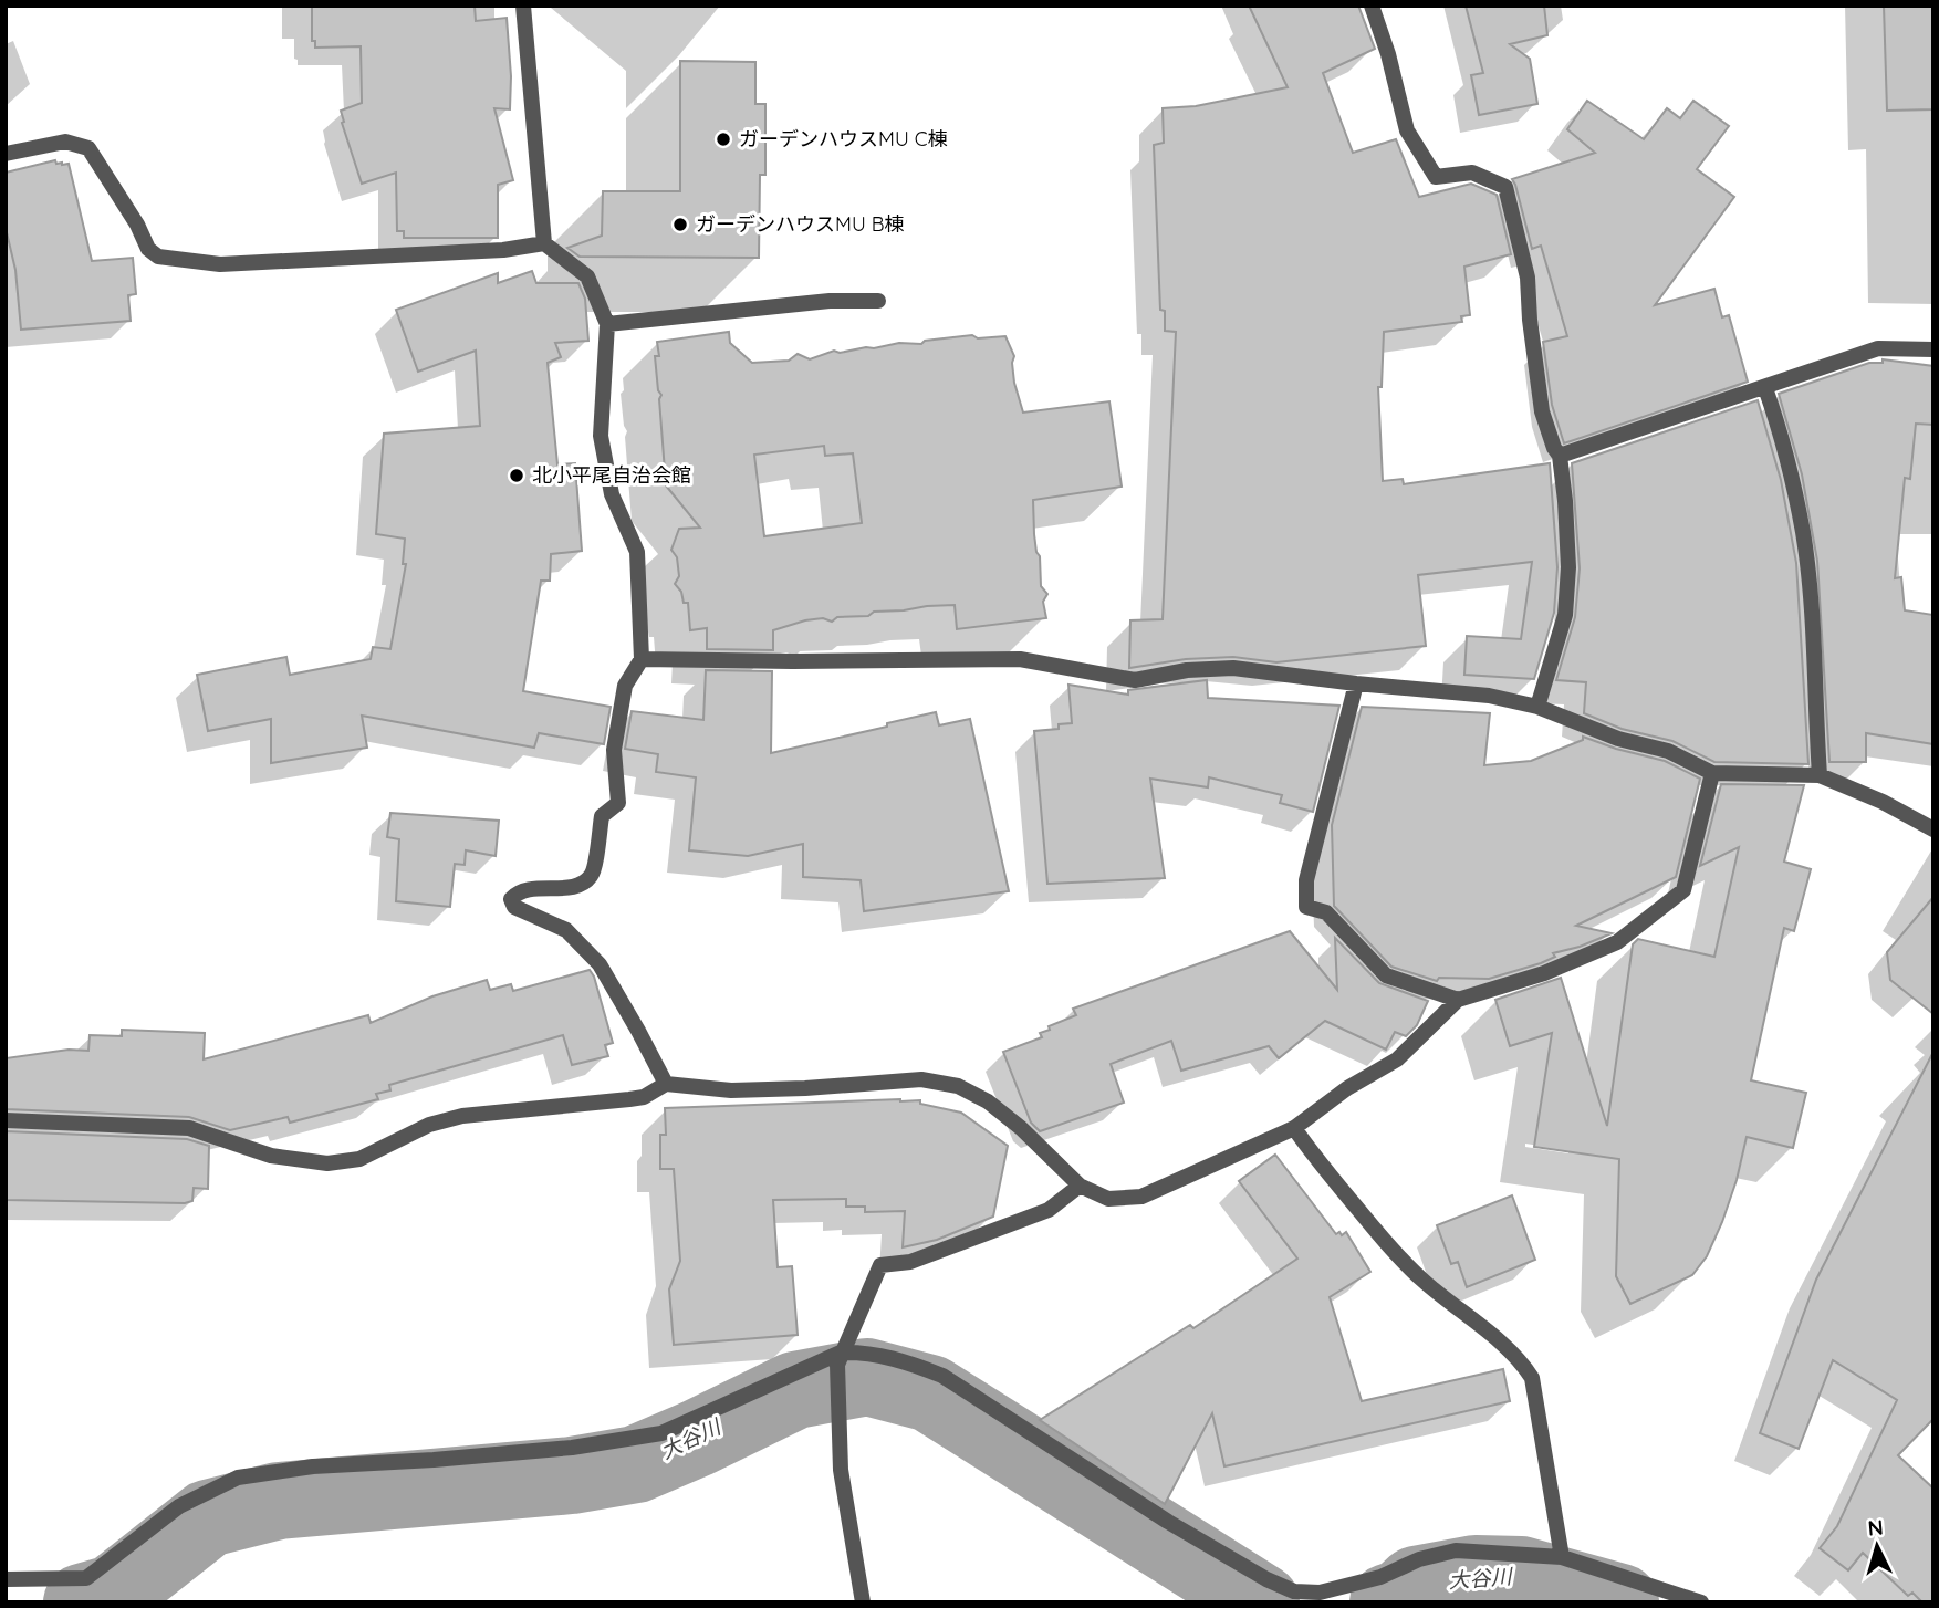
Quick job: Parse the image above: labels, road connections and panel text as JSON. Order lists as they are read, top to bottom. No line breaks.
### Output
{"water":["大谷川"],"places":["ガーデンハウスMU C棟","ガーデンハウスMU B棟","北小平尾自治会館"],"north":"top"}
